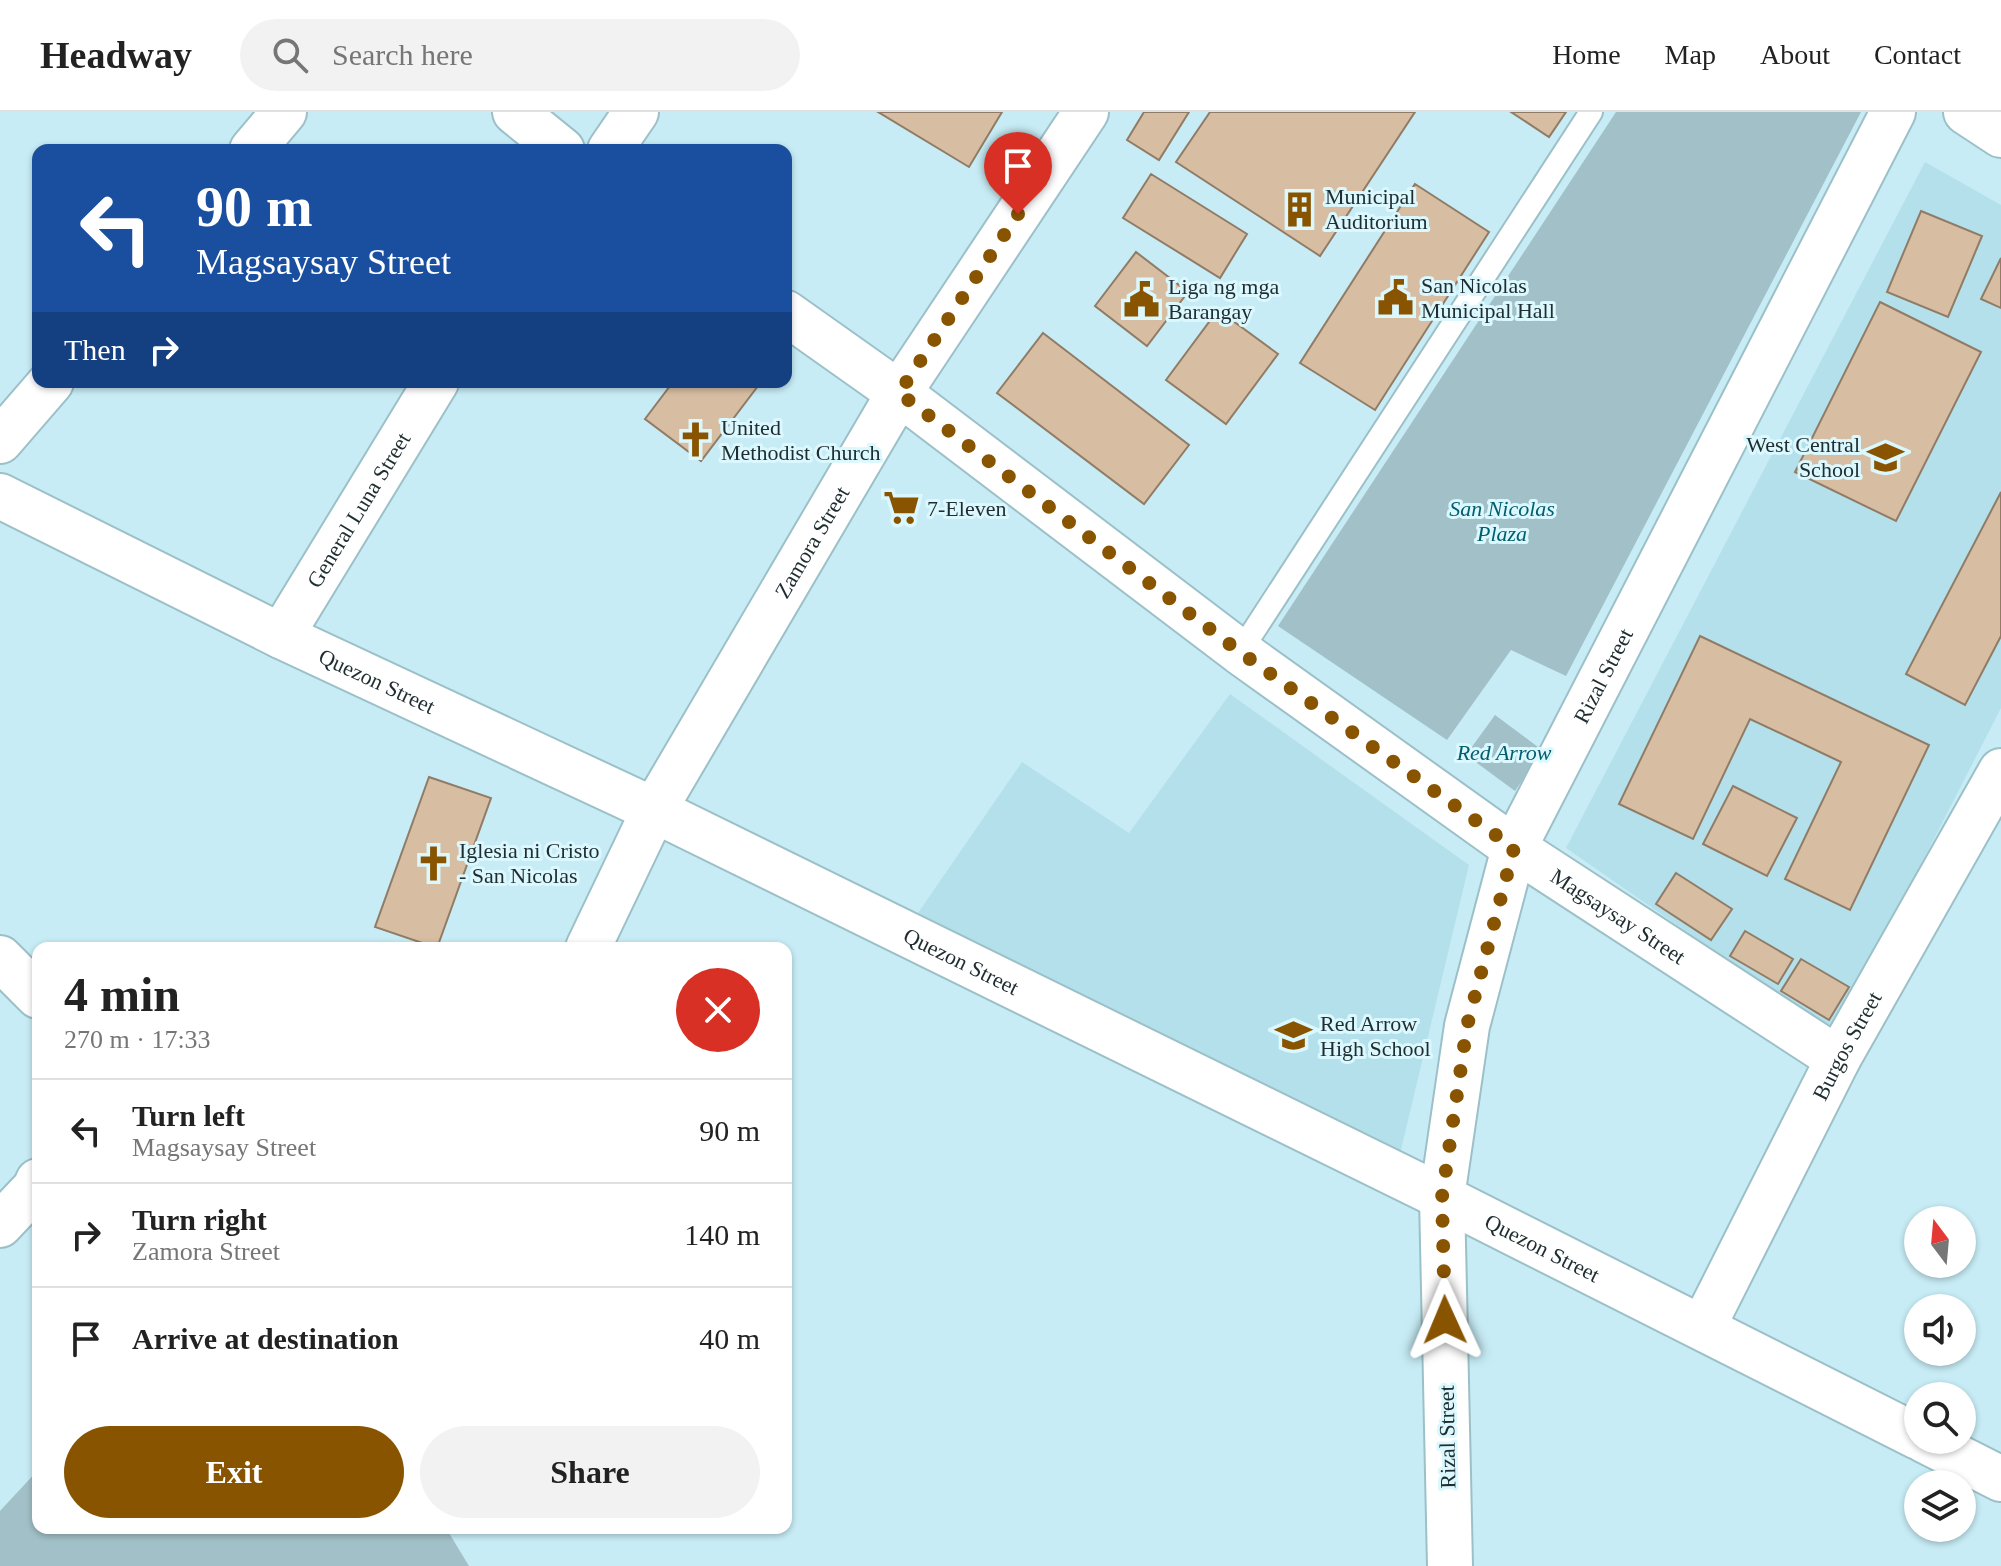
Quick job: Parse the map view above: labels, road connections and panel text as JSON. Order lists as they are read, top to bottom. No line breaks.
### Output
{"streets":{"street":["General Luna Street","Zamora Street","Rizal Street","Quezon Street","Magsaysay Street","Burgos Street"]},"crossings":[["General Luna Street","Quezon Street"],["Zamora Street","Quezon Street"],["Zamora Street","Magsaysay Street"],["Rizal Street","Quezon Street"],["Rizal Street","Magsaysay Street"],["Quezon Street","Burgos Street"],["Magsaysay Street","Burgos Street"]],"parks":["San Nicolas Plaza","Red Arrow"],"places":{"building":["Municipal Auditorium"],"public building":["San Nicolas Municipal Hall","Liga ng mga Barangay"],"church":["United Methodist Church","Iglesia ni Cristo - San Nicolas"],"school or university":["West Central School","Red Arrow High School"],"supermarket":["7-Eleven"]},"north":"top","page":{"header":"Headway","search":"Search here","nav":["Home","Map","About","Contact"],"turn":["90 m","Magsaysay Street"],"then":"Then","heading":["4 min","270 m · 17:33"],"list":[{"name":"Turn left","note":"Magsaysay Street","value":"90 m"},{"name":"Turn right","note":"Zamora Street","value":"140 m"},{"name":"Arrive at destination","value":"40 m"}],"buttons":["Exit","Share"]}}
